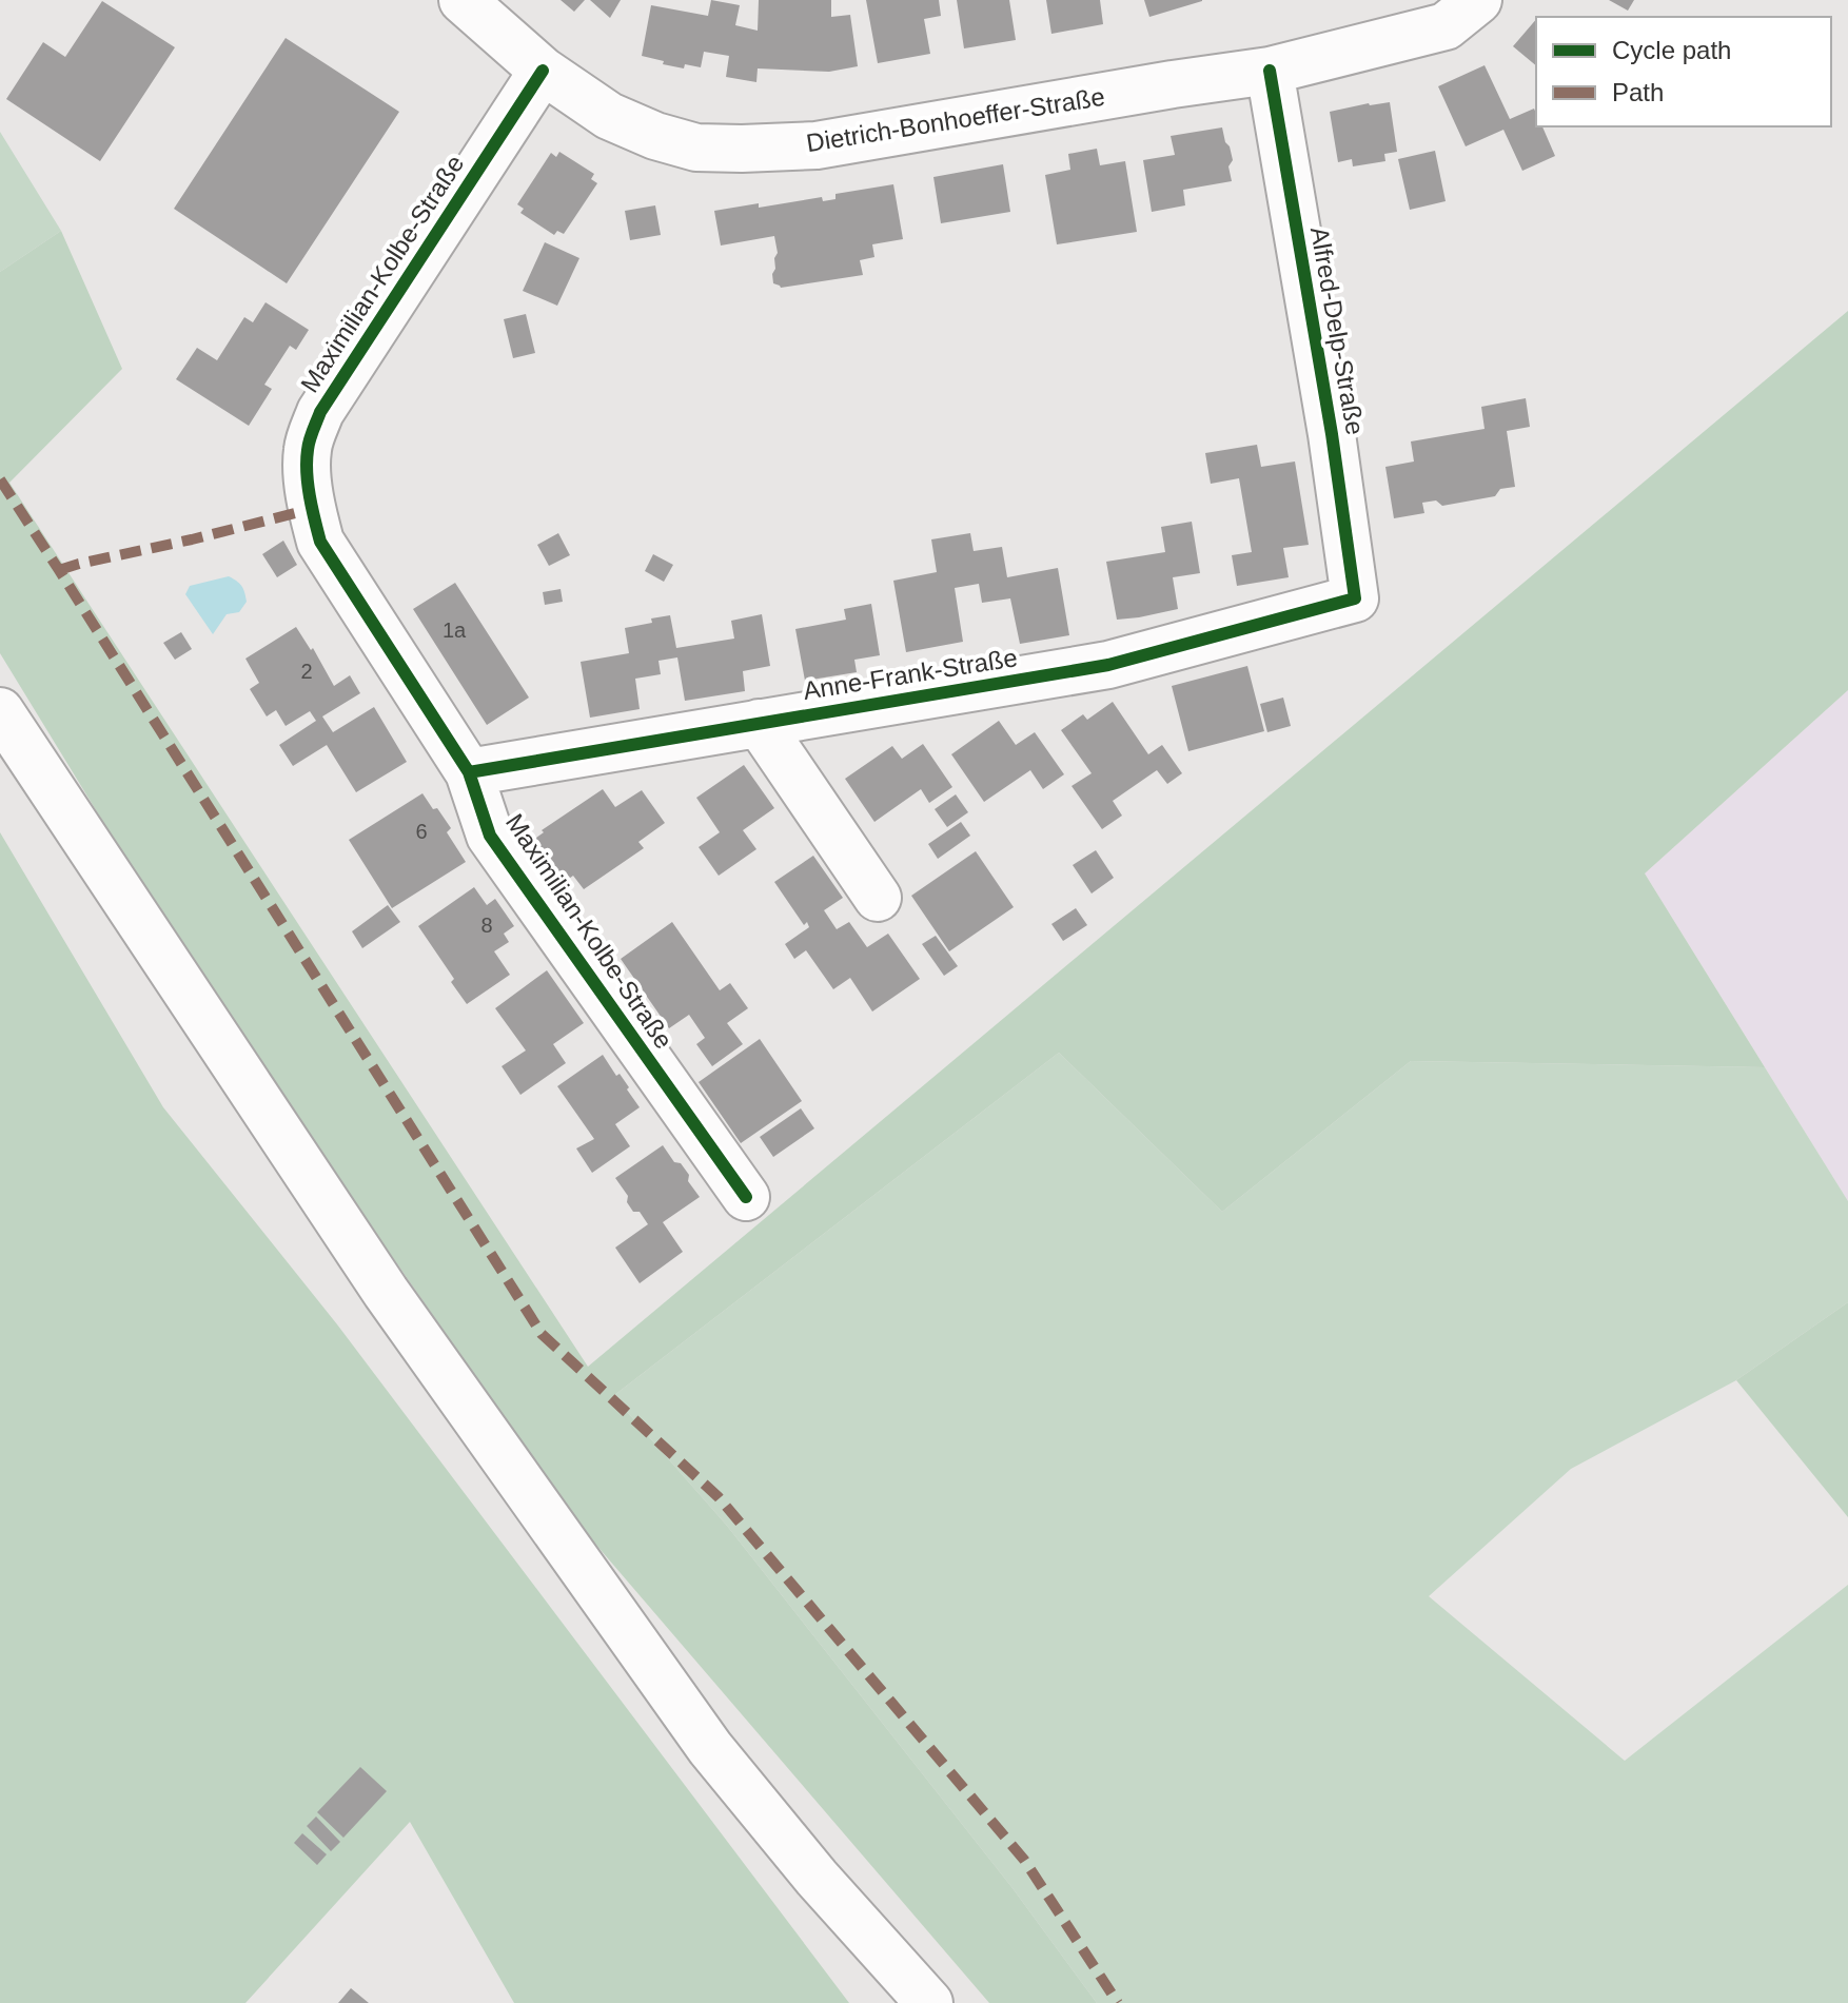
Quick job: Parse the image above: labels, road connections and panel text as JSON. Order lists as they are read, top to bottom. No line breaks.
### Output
{"streets":{"main road":["Dietrich-Bonhoeffer-Straße","Maximilian-Kolbe-Straße","Alfred-Delp-Straße","Anne-Frank-Straße"]},"crossings":[["Dietrich-Bonhoeffer-Straße","Maximilian-Kolbe-Straße"],["Dietrich-Bonhoeffer-Straße","Alfred-Delp-Straße"],["Maximilian-Kolbe-Straße","Anne-Frank-Straße"],["Alfred-Delp-Straße","Anne-Frank-Straße"]],"house_numbers":["1a","2","6","8"],"legend":["Cycle path","Path"]}
